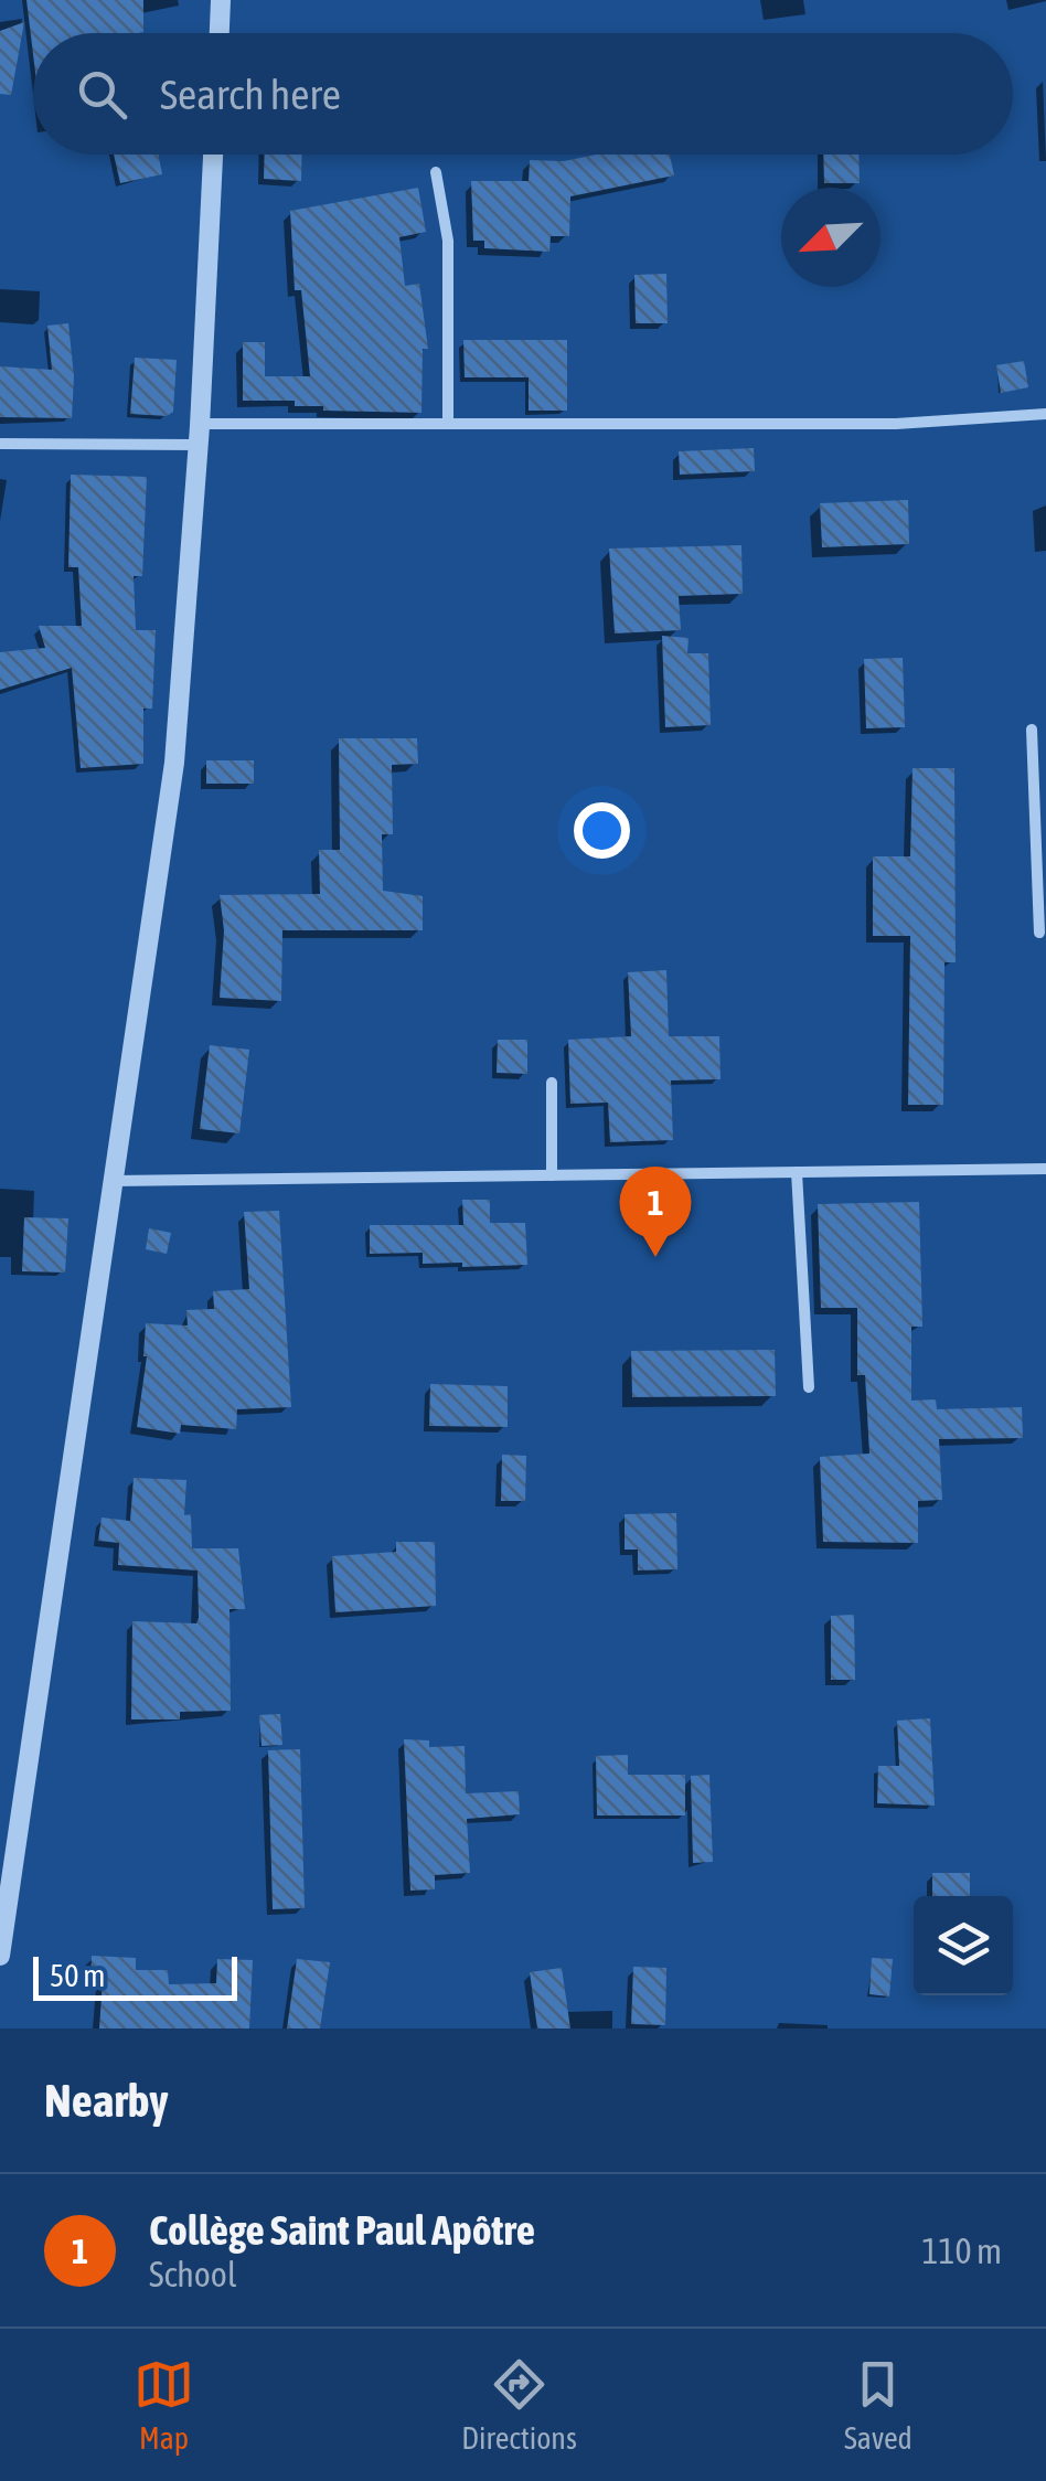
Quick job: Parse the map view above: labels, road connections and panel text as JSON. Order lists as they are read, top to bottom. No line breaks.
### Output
{"scale_bar":"50 m","north":"bottom left","page":{"search":"Search here","pins":"1","scale":"50 m","heading":"Nearby","list":[{"mark":"1","name":"Collège Saint Paul Apôtre","note":"School","value":"110 m"}],"nav":["Map","Directions","Saved"]}}
